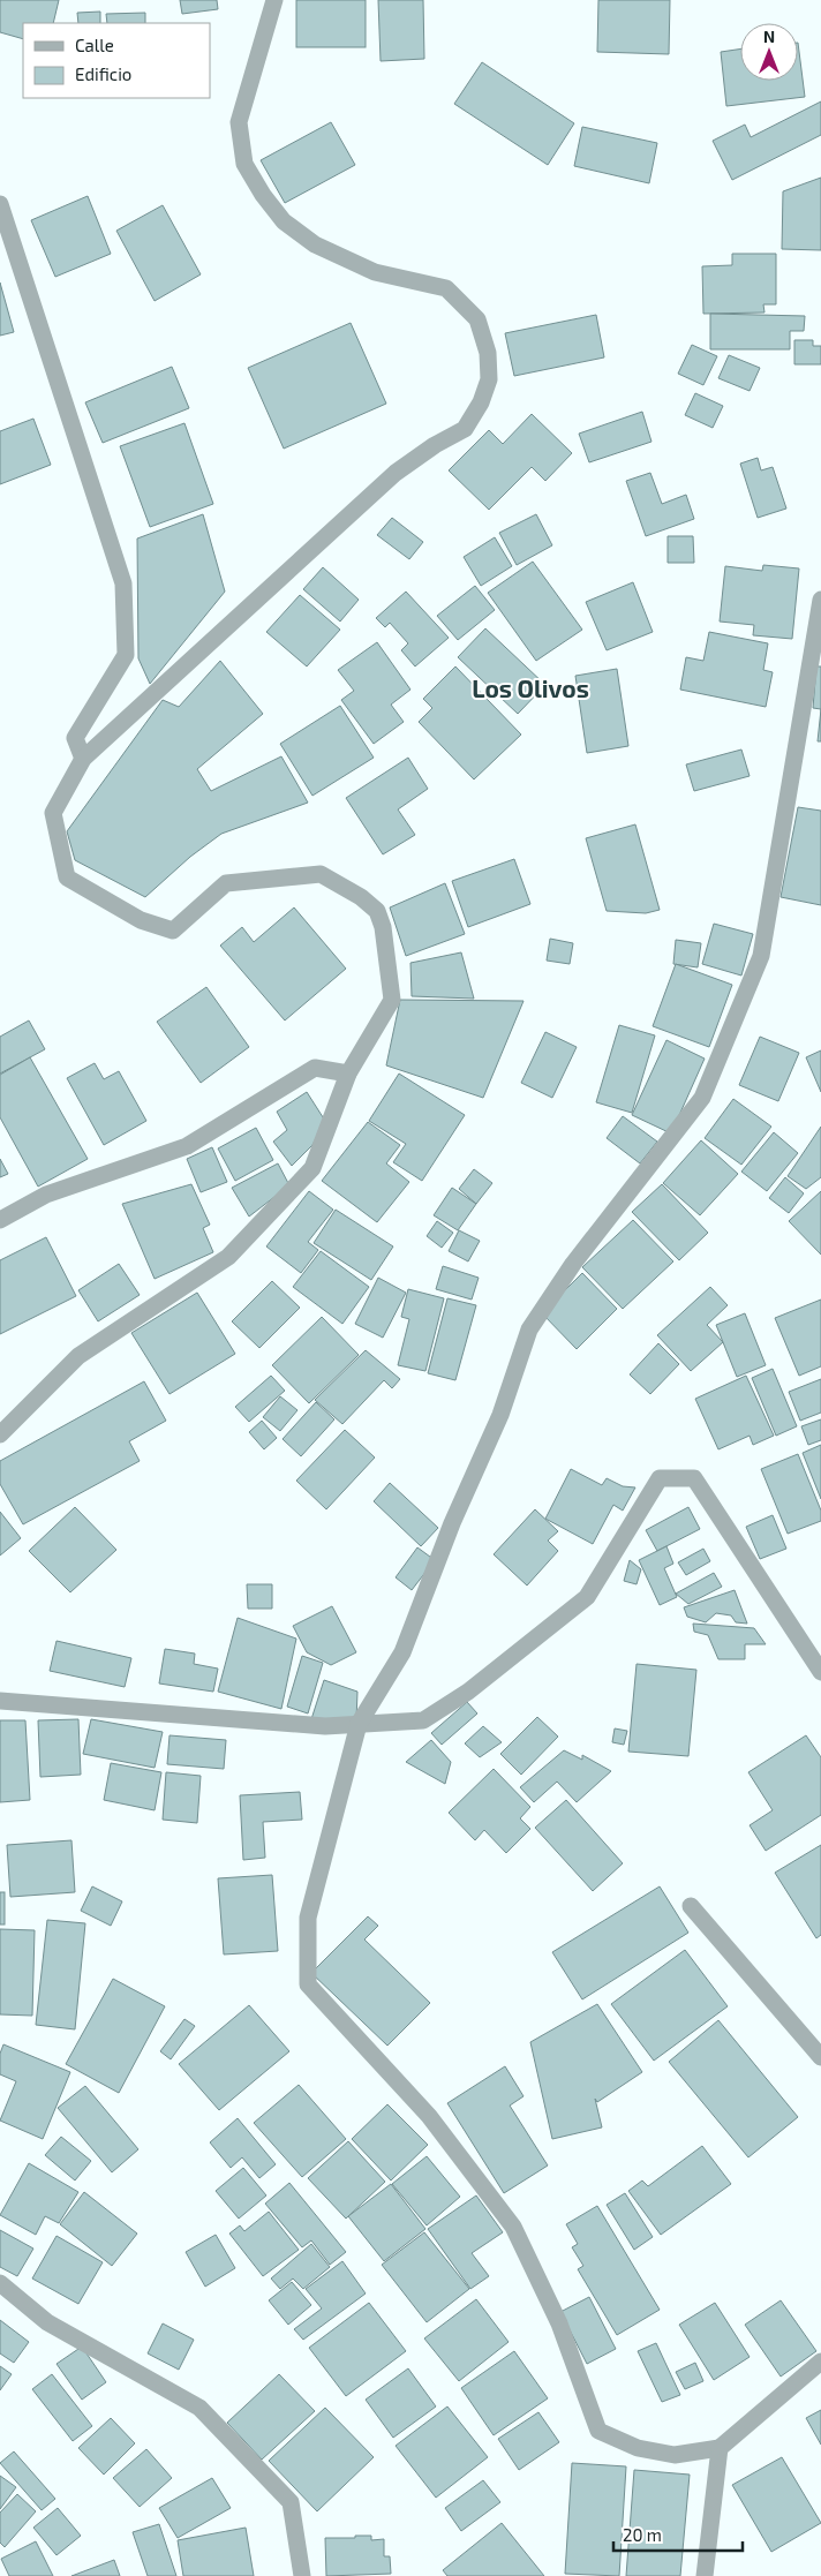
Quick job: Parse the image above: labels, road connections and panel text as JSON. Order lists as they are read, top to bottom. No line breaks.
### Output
{"districts":["Los Olivos"],"legend":["Calle","Edificio"],"scale_bar":"20 m","north":"top"}
